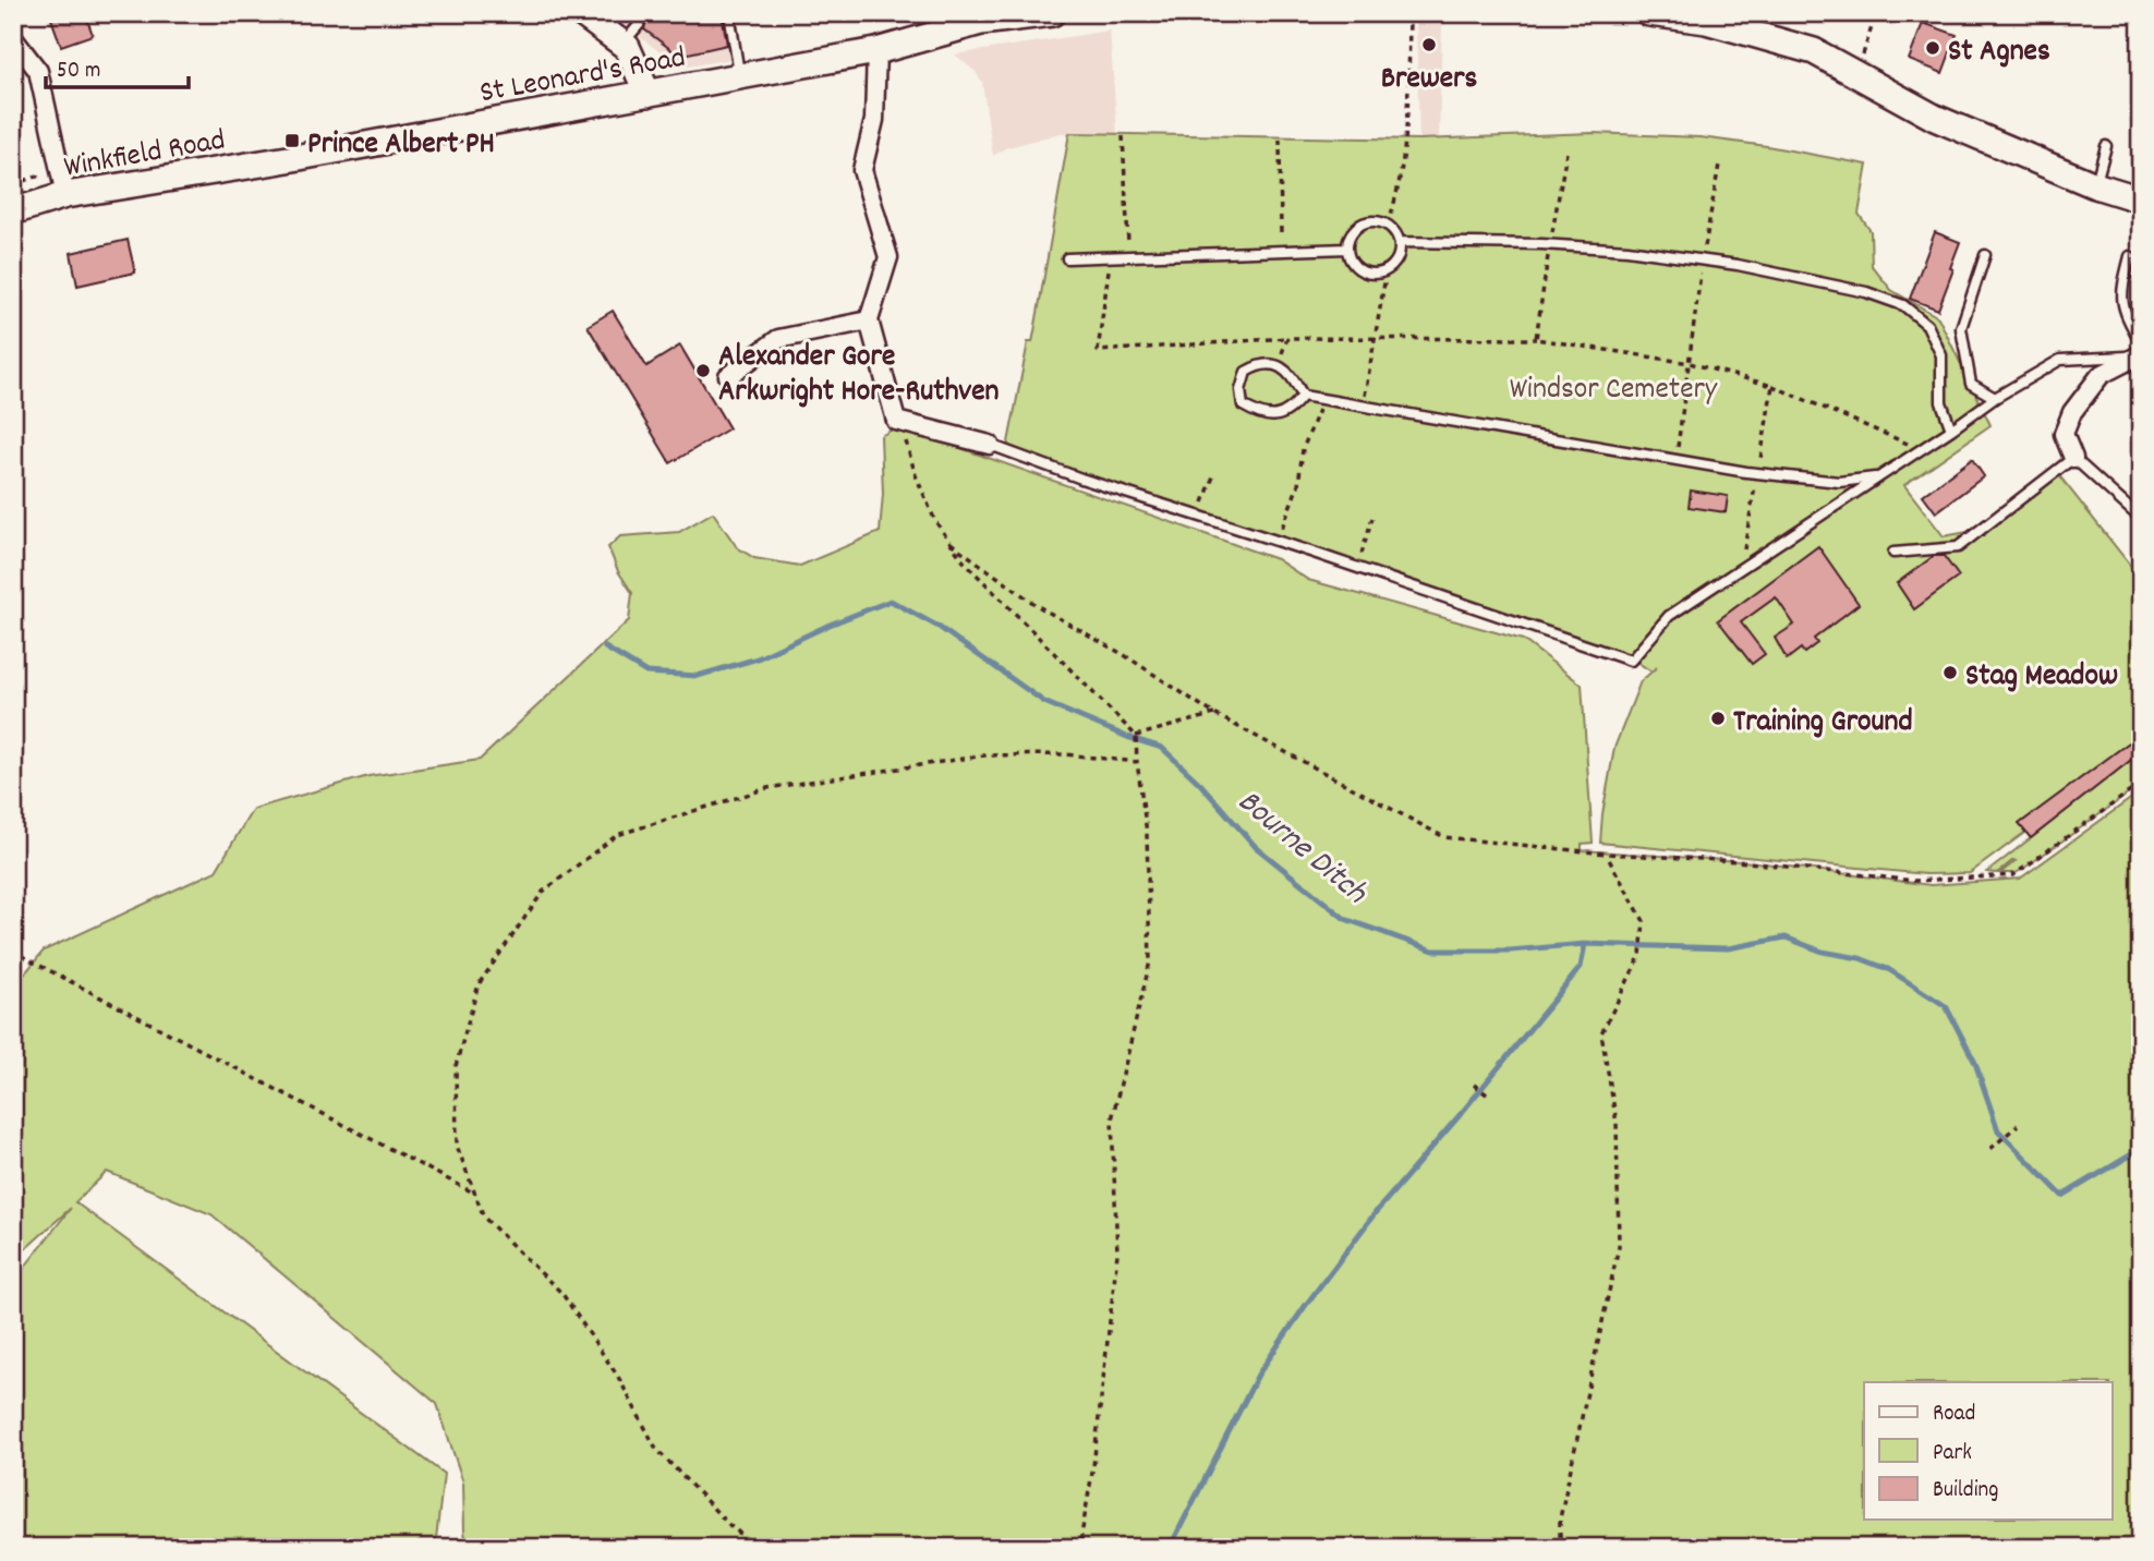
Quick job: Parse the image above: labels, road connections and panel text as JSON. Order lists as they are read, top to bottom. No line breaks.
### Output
{"streets":{"main road":["St Leonard's Road","Winkfield Road"]},"crossings":[["St Leonard's Road","Winkfield Road"]],"water":["Bourne Ditch"],"parks":["Windsor Cemetery"],"places":{"other":["Brewers","St Agnes","Alexander Gore Arkwright Hore-Ruthven","Stag Meadow","Training Ground"],"transit":["Prince Albert PH"]},"legend":["Road","Park","Building"],"scale_bar":"50 m"}
